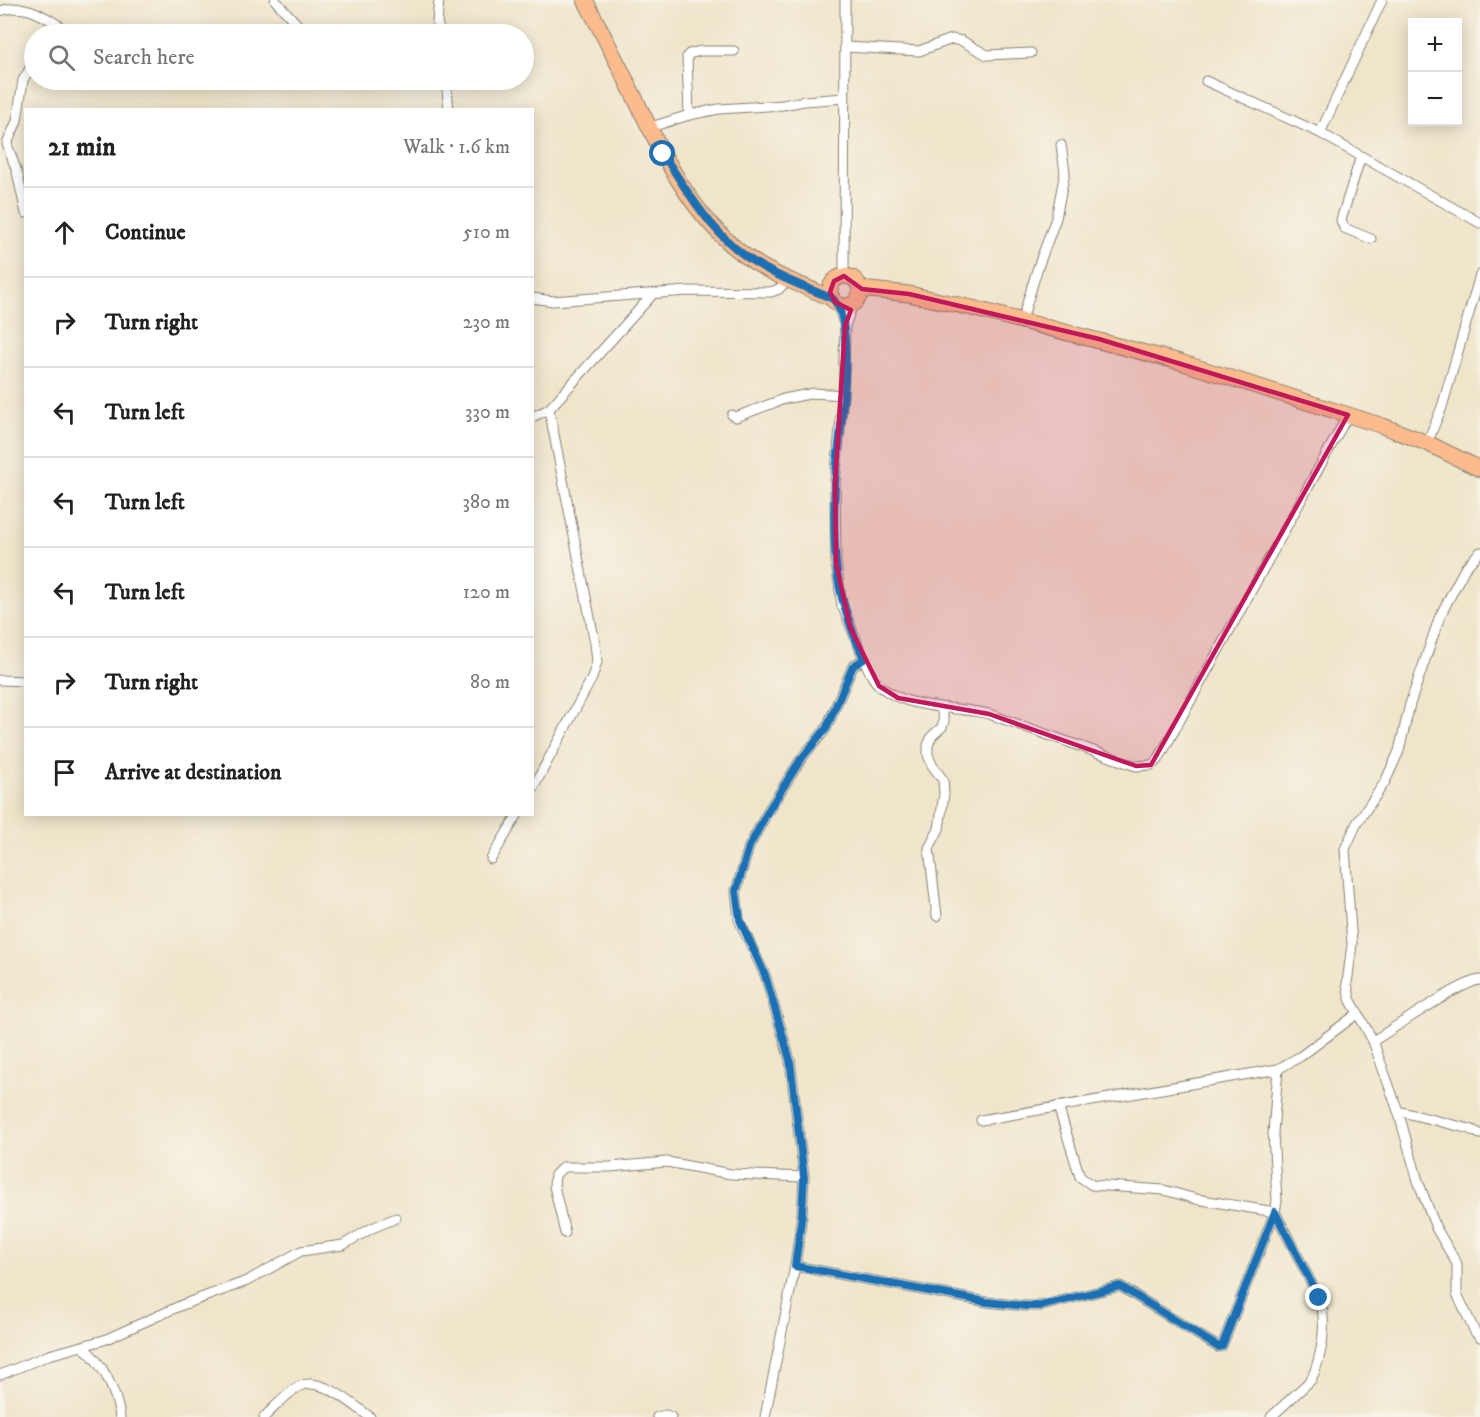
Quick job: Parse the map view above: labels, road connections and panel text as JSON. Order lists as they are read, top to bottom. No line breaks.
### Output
{"page":{"map_buttons":["+","−"],"search":"Search here","heading":["21 min","Walk · 1.6 km"],"list":[["Continue","510 m"],["Turn right","230 m"],["Turn left","330 m"],["Turn left","380 m"],["Turn left","120 m"],["Turn right","80 m"],"Arrive at destination"]}}
